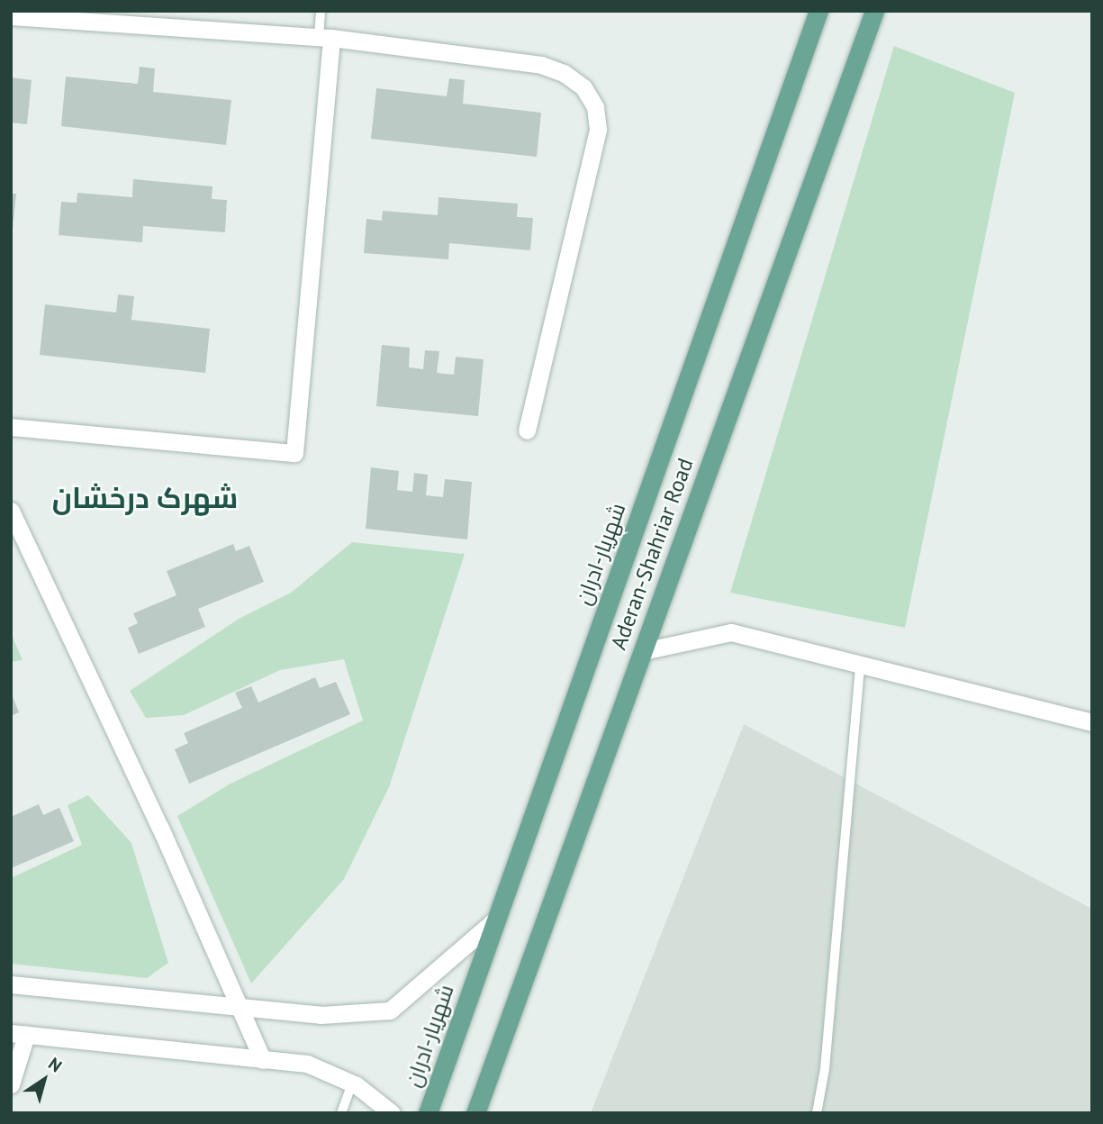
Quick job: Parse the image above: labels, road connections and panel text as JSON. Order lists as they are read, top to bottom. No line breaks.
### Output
{"streets":{"main road":["شهریار-ادران","Aderan-Shahriar Road"]},"districts":["شهرک درخشان"],"north":"top right"}
